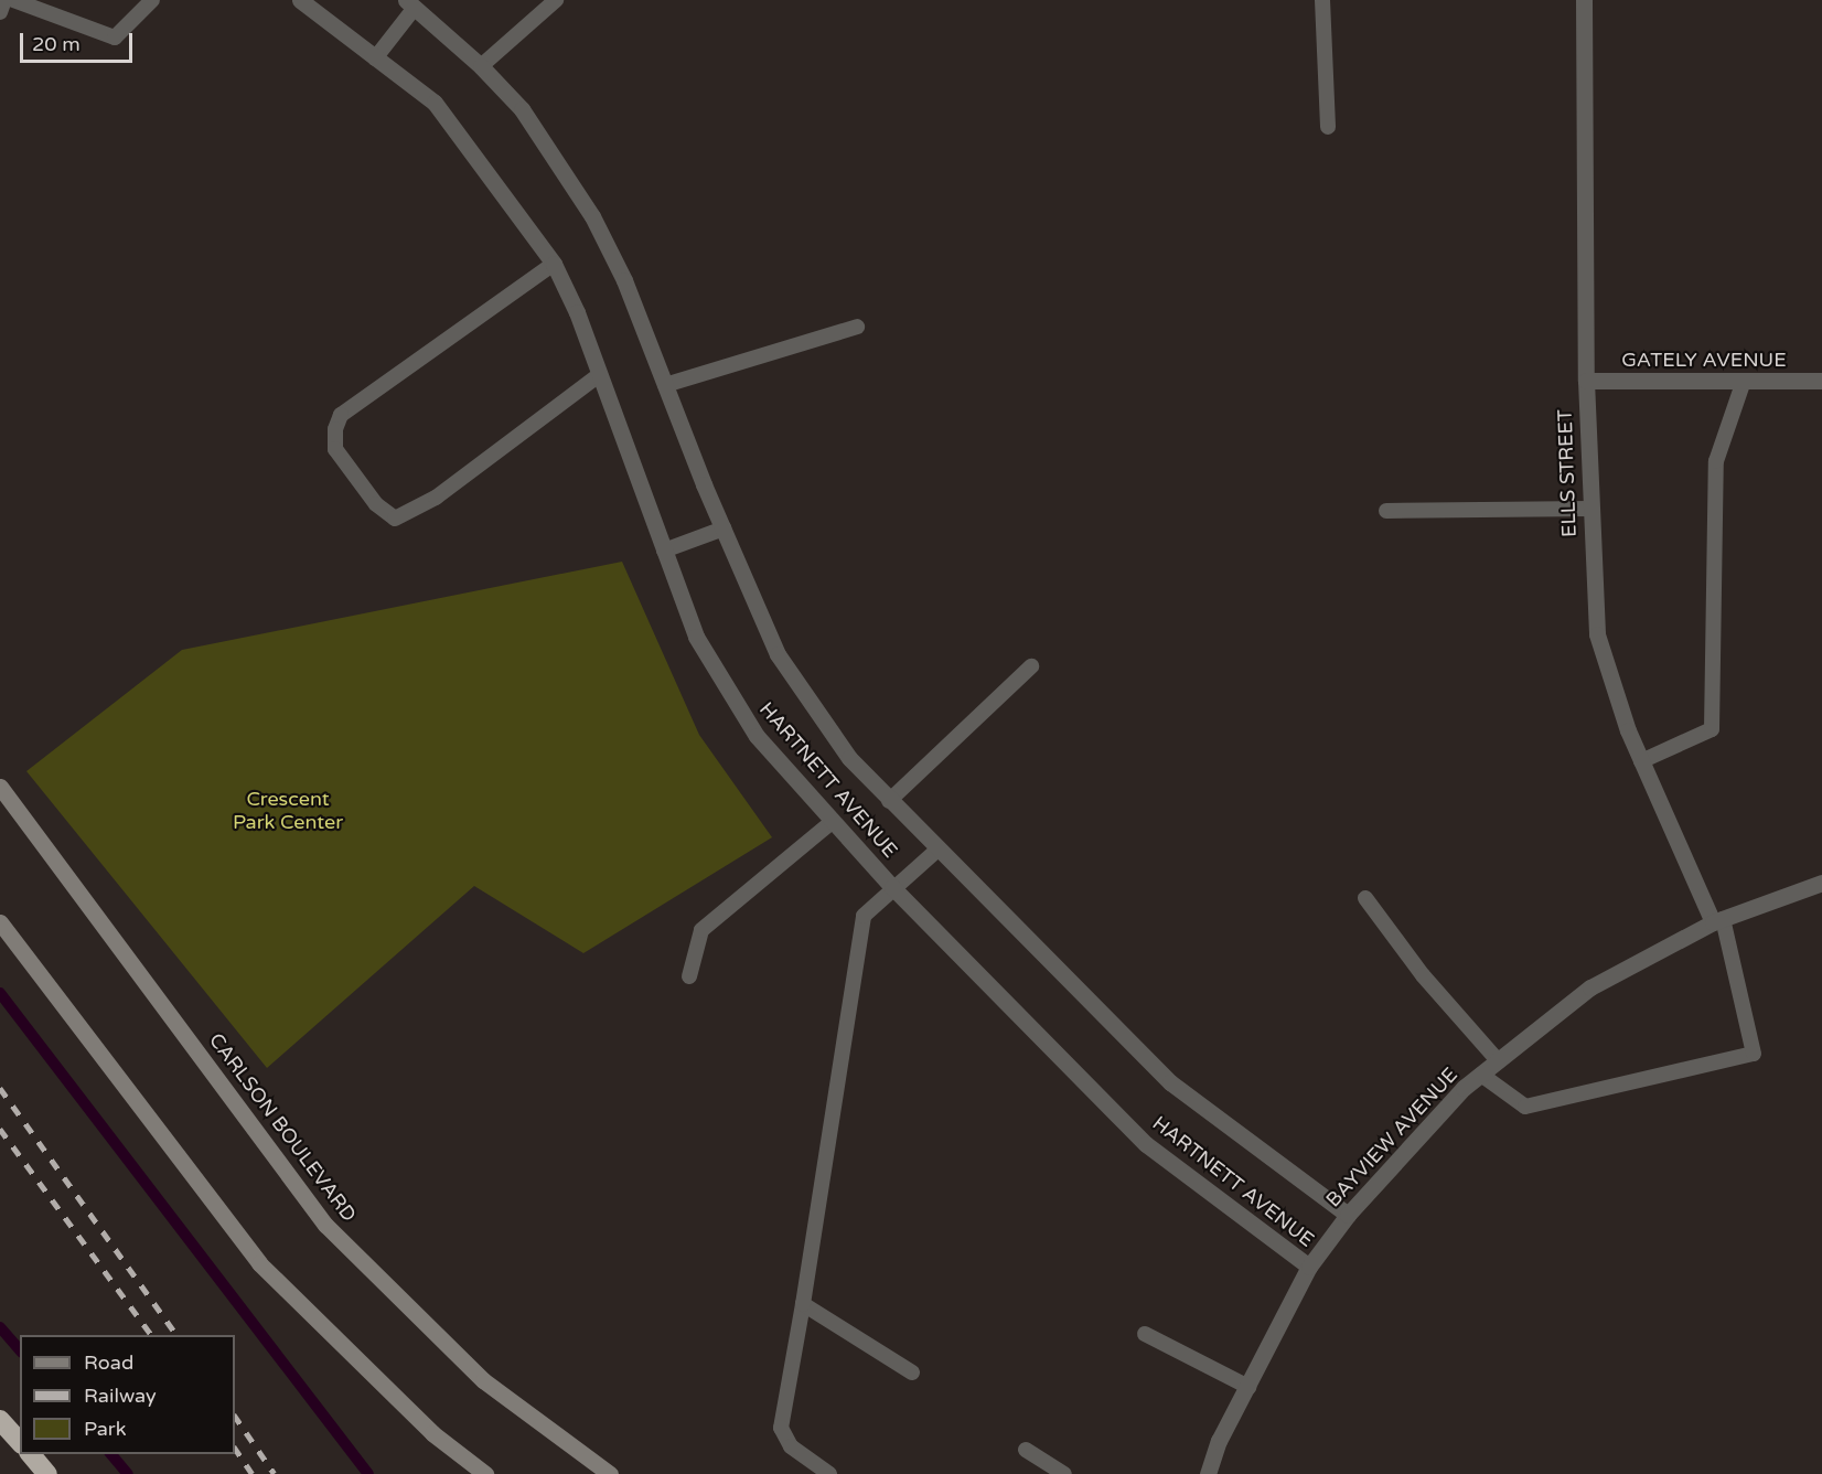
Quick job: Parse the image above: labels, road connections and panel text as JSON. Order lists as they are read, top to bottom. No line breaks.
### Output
{"streets":{"main road":["CARLSON BOULEVARD"],"street":["GATELY AVENUE","ELLS STREET","HARTNETT AVENUE","BAYVIEW AVENUE"]},"crossings":[["GATELY AVENUE","ELLS STREET"],["ELLS STREET","BAYVIEW AVENUE"],["HARTNETT AVENUE","BAYVIEW AVENUE"]],"parks":["Crescent Park Center"],"legend":["Road","Railway","Park"],"scale_bar":"20 m"}
